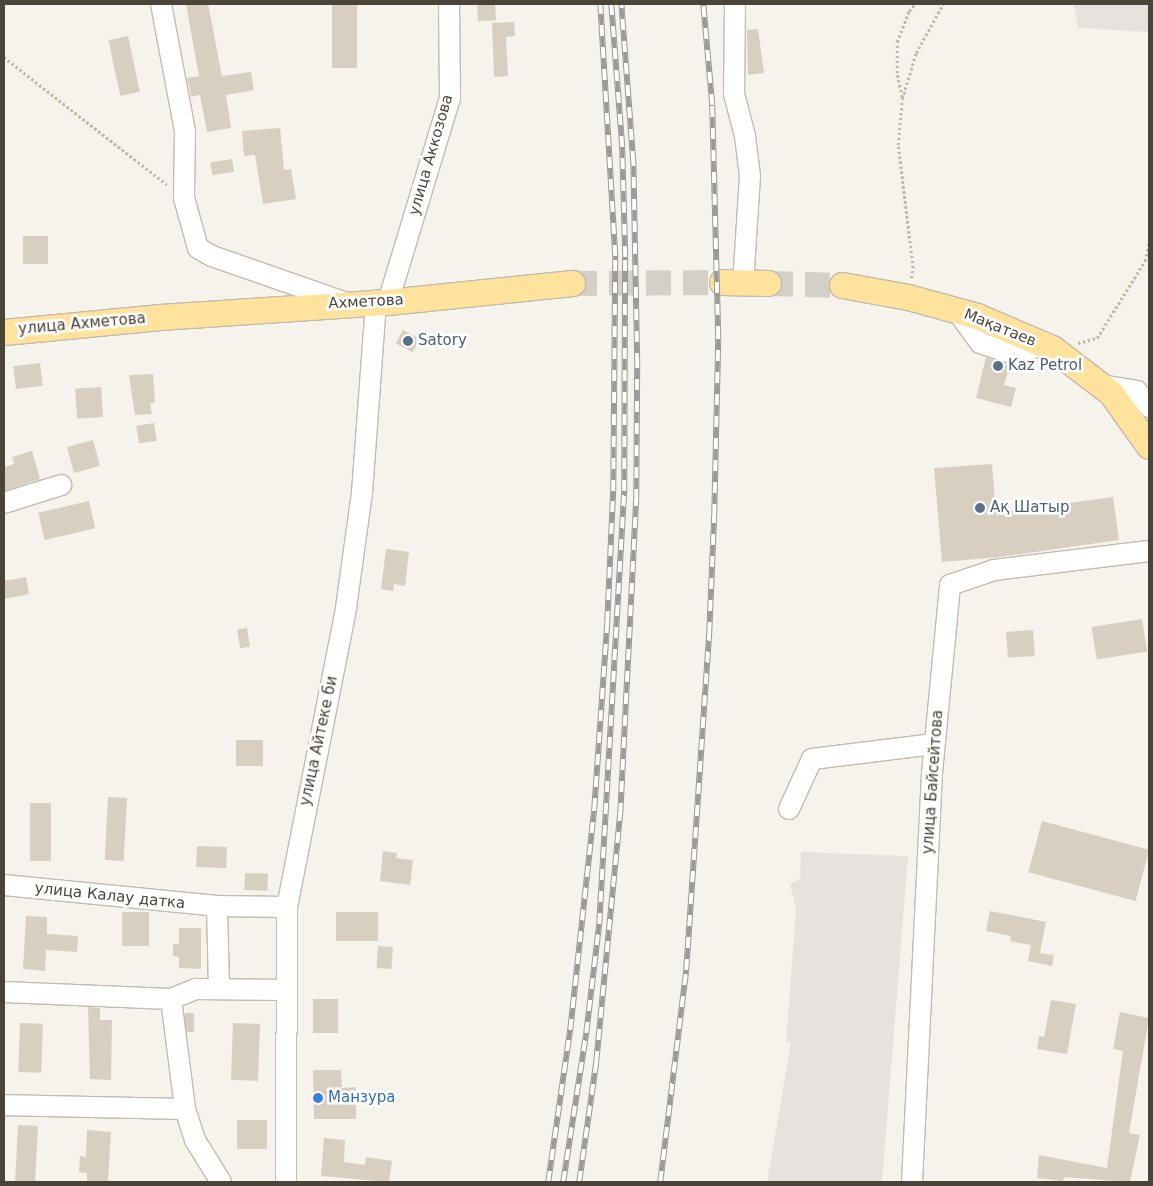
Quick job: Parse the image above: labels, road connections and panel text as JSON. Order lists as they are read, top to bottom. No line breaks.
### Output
{"streets":{"main road":["Ахметова","улица Ахметова","Мақатаев"],"street":["улица Аккозова","улица Айтеке би","улица Байсейтова","улица Калау датка"]},"crossings":[["улица Аккозова","Ахметова"],["улица Аккозова","улица Айтеке би"],["Ахметова","улица Ахметова"],["Ахметова","улица Айтеке би"],["улица Айтеке би","улица Калау датка"]],"places":["Satory","Kaz Petrol","Ақ Шатыр","Манзура"]}
